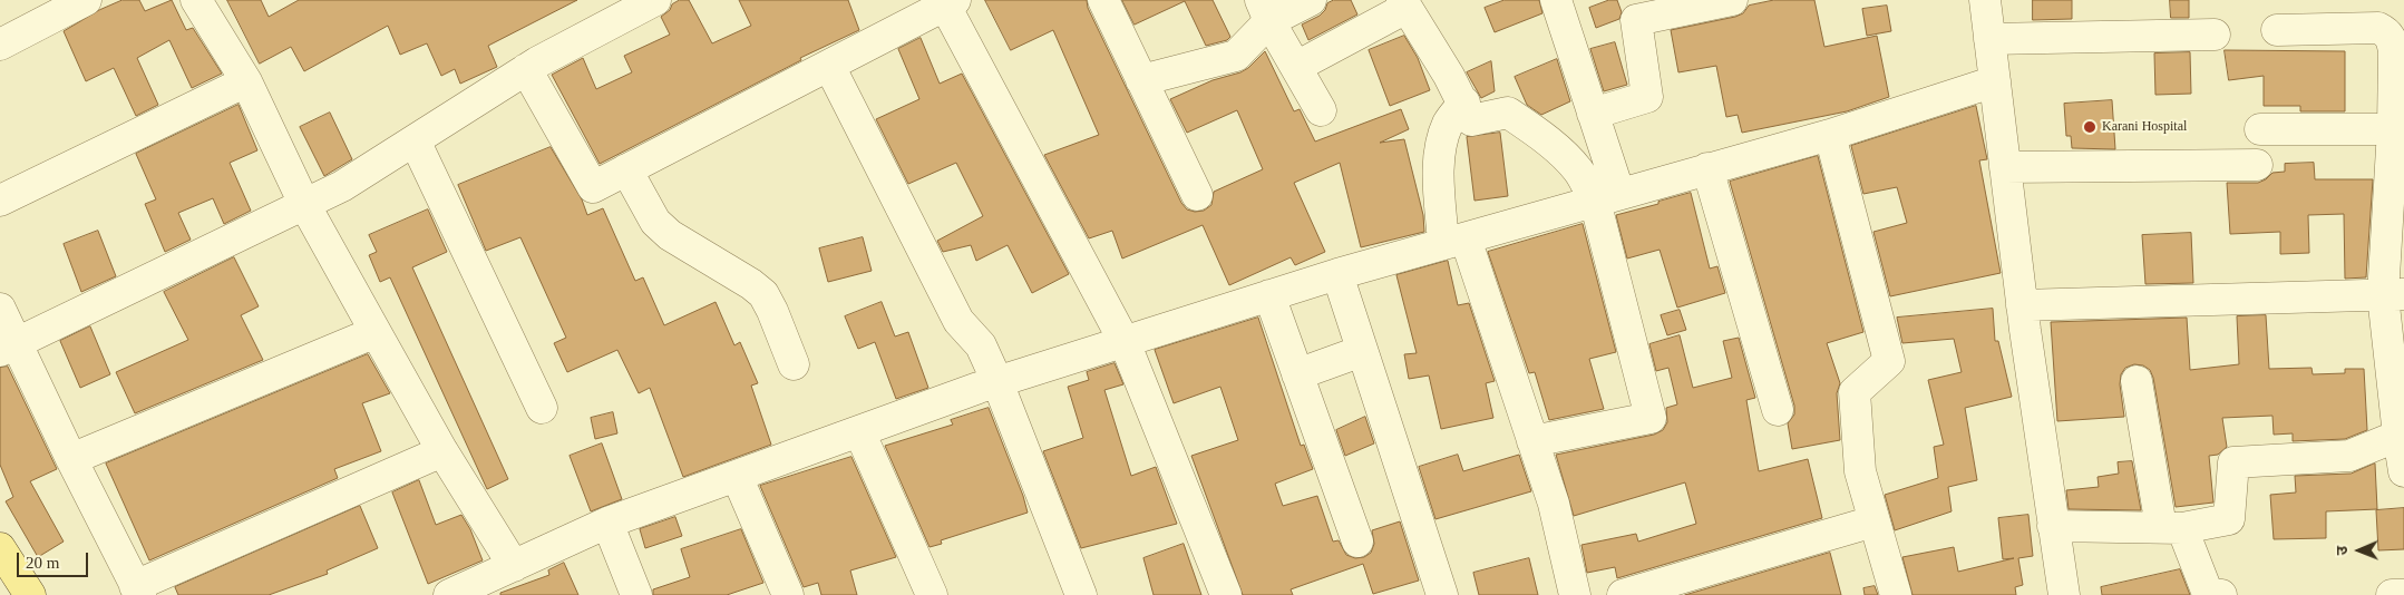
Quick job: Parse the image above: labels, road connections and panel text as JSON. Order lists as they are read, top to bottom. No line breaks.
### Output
{"places":["Karani Hospital"],"scale_bar":"20 m","north":"left"}
